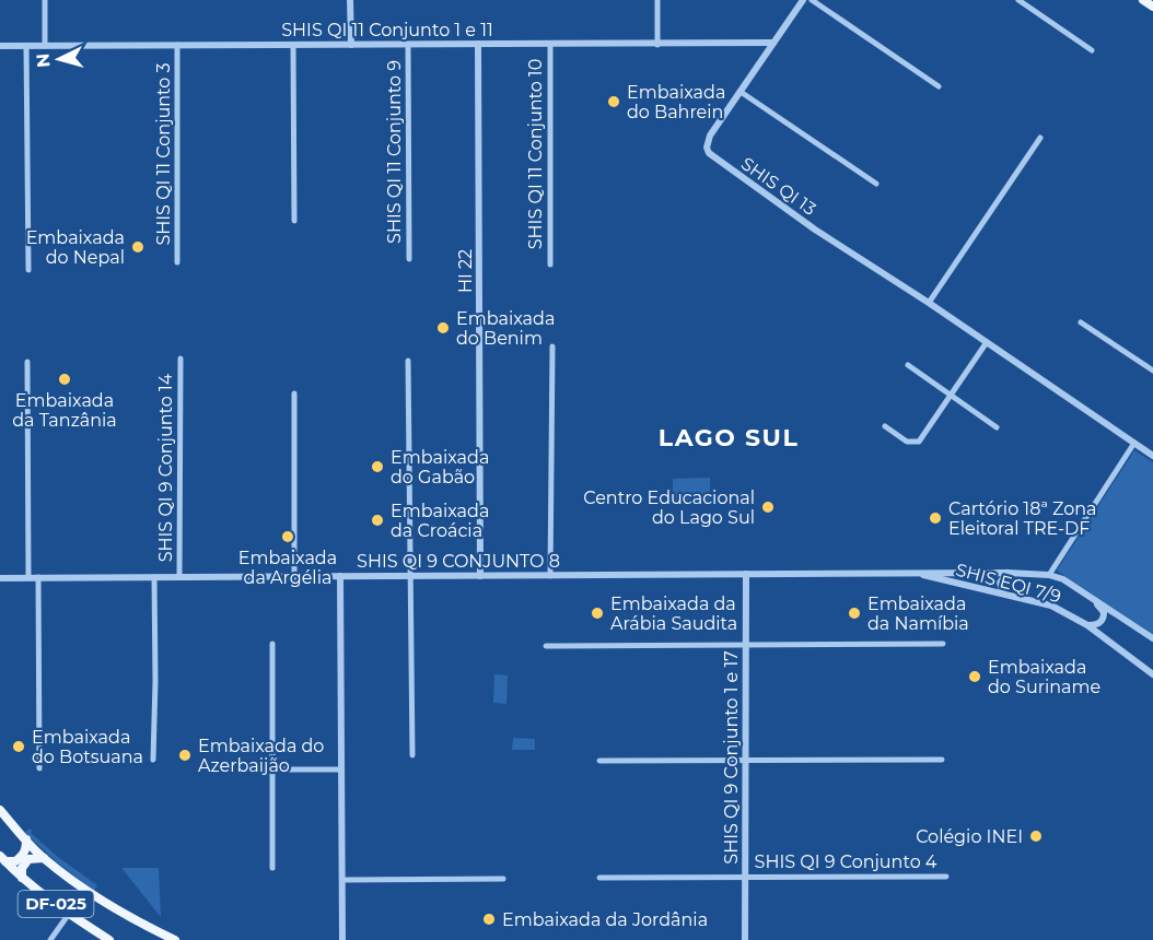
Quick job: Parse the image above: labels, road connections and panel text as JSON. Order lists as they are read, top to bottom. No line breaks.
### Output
{"streets":{"main road":["DF-025"],"street":["SHIS QI 11 Conjunto 1 e 11","SHIS QI 11 Conjunto 9","SHIS QI 11 Conjunto 3","SHIS QI 11 Conjunto 10","SHIS QI 13","HI 22","SHIS QI 9 Conjunto 14","SHIS QI 9 CONJUNTO 8","SHIS EQI 7/9","SHIS QI 9 Conjunto 1 e 17","SHIS QI 9 Conjunto 4"]},"crossings":[["SHIS QI 11 Conjunto 1 e 11","SHIS QI 11 Conjunto 9"],["SHIS QI 11 Conjunto 1 e 11","SHIS QI 11 Conjunto 3"],["SHIS QI 11 Conjunto 1 e 11","SHIS QI 11 Conjunto 10"],["SHIS QI 11 Conjunto 1 e 11","SHIS QI 13"],["SHIS QI 11 Conjunto 1 e 11","HI 22"],["HI 22","SHIS QI 9 CONJUNTO 8"],["SHIS QI 9 Conjunto 14","SHIS QI 9 CONJUNTO 8"],["SHIS QI 9 CONJUNTO 8","SHIS EQI 7/9"],["SHIS QI 9 CONJUNTO 8","SHIS QI 9 Conjunto 1 e 17"],["SHIS QI 9 Conjunto 1 e 17","SHIS QI 9 Conjunto 4"]],"districts":["LAGO SUL"],"places":["Embaixada do Bahrein","Embaixada do Nepal","Embaixada do Benim","Embaixada da Tanzânia","Embaixada do Gabão","Centro Educacional do Lago Sul","Cartório 18ª Zona Eleitoral TRE-DF","Embaixada da Croácia","Embaixada da Argélia","Embaixada da Arábia Saudita","Embaixada da Namíbia","Embaixada do Suriname","Embaixada do Botsuana","Embaixada do Azerbaijão","Colégio INEI","Embaixada da Jordânia"],"north":"left"}
